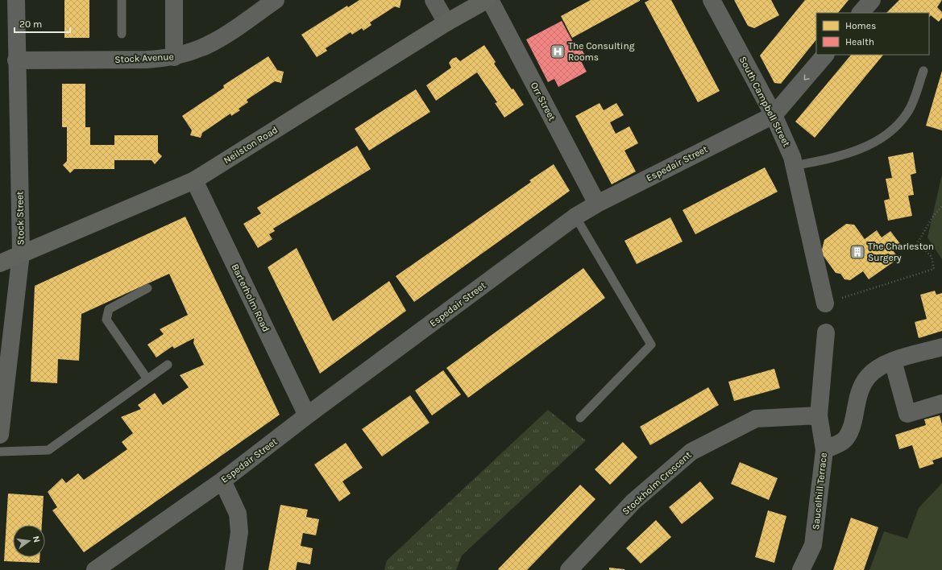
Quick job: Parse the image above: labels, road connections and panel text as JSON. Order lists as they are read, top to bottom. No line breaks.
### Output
{"streets":{"main road":["Neilston Road"],"street":["Stock Avenue","Orr Street","South Campbell Street","Espedair Street","Stock Street","Barterholm Road","Stockholm Crescent","Saucelhill Terrace"]},"crossings":[["Stock Avenue","Stock Street"],["Orr Street","Espedair Street"],["South Campbell Street","Espedair Street"],["Neilston Road","Stock Street"],["Neilston Road","Barterholm Road"],["Espedair Street","Barterholm Road"],["Stockholm Crescent","Saucelhill Terrace"]],"places":{"hospital":["The Consulting Rooms"],"building":["The Charleston Surgery"]},"legend":["Homes","Health"],"scale_bar":"20 m","north":"right"}
